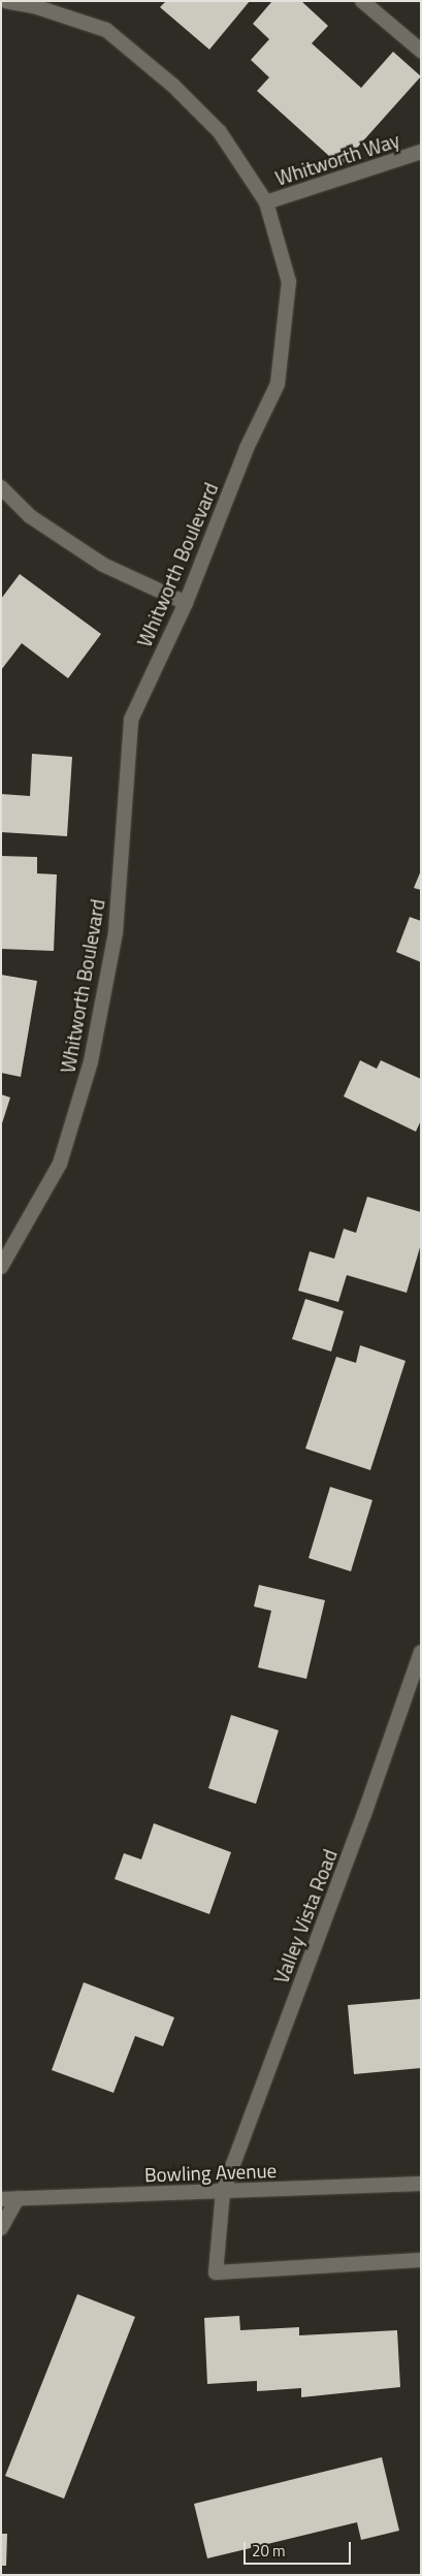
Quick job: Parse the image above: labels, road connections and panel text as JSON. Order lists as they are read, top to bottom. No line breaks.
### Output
{"streets":{"street":["Whitworth Way","Whitworth Boulevard","Valley Vista Road","Bowling Avenue"]},"crossings":[["Whitworth Way","Whitworth Boulevard"],["Valley Vista Road","Bowling Avenue"]],"scale_bar":"20 m"}
